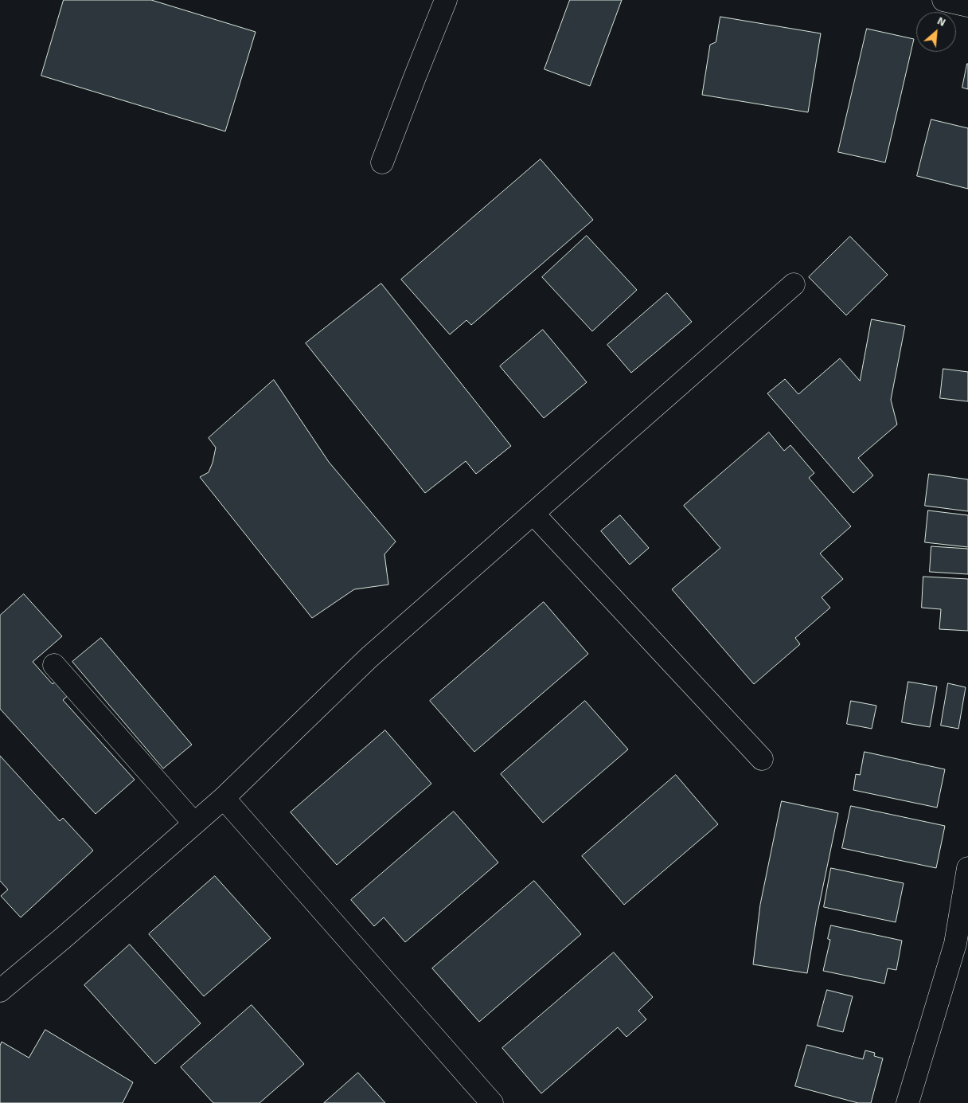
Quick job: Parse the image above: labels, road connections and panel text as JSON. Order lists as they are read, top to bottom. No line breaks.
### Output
{"north":"top right"}
